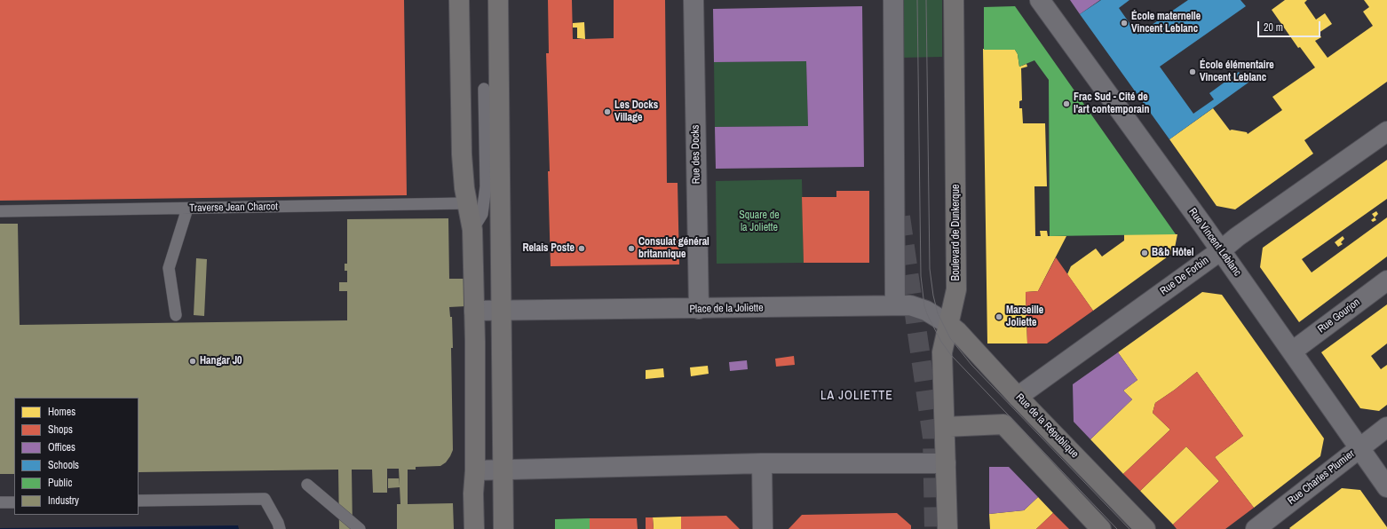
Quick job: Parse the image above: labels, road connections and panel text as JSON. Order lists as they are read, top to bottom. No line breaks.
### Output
{"streets":{"street":["Rue des Docks","Boulevard de Dunkerque","Rue Vincent Leblanc","Rue De Forbin","Place de la Joliette","Rue Gourjon","Rue de la République","Rue Charles Plumier"],"lane":["Traverse Jean Charcot"]},"crossings":[["Rue des Docks","Place de la Joliette"],["Boulevard de Dunkerque","Place de la Joliette"],["Boulevard de Dunkerque","Rue de la République"],["Rue Vincent Leblanc","Rue De Forbin"],["Rue Vincent Leblanc","Rue Gourjon"],["Rue Vincent Leblanc","Rue Charles Plumier"],["Rue De Forbin","Rue de la République"],["Place de la Joliette","Rue de la République"]],"districts":["LA JOLIETTE"],"parks":["Square de la Joliette"],"places":["École maternelle Vincent Leblanc","École élémentaire Vincent Leblanc","Frac Sud - Cité de l'art contemporain","Les Docks Village","Relais Poste","Consulat général britannique","B&b Hôtel","Marseille Joliette","Hangar J0"],"legend":["Homes","Shops","Offices","Schools","Public","Industry"],"scale_bar":"20 m"}
